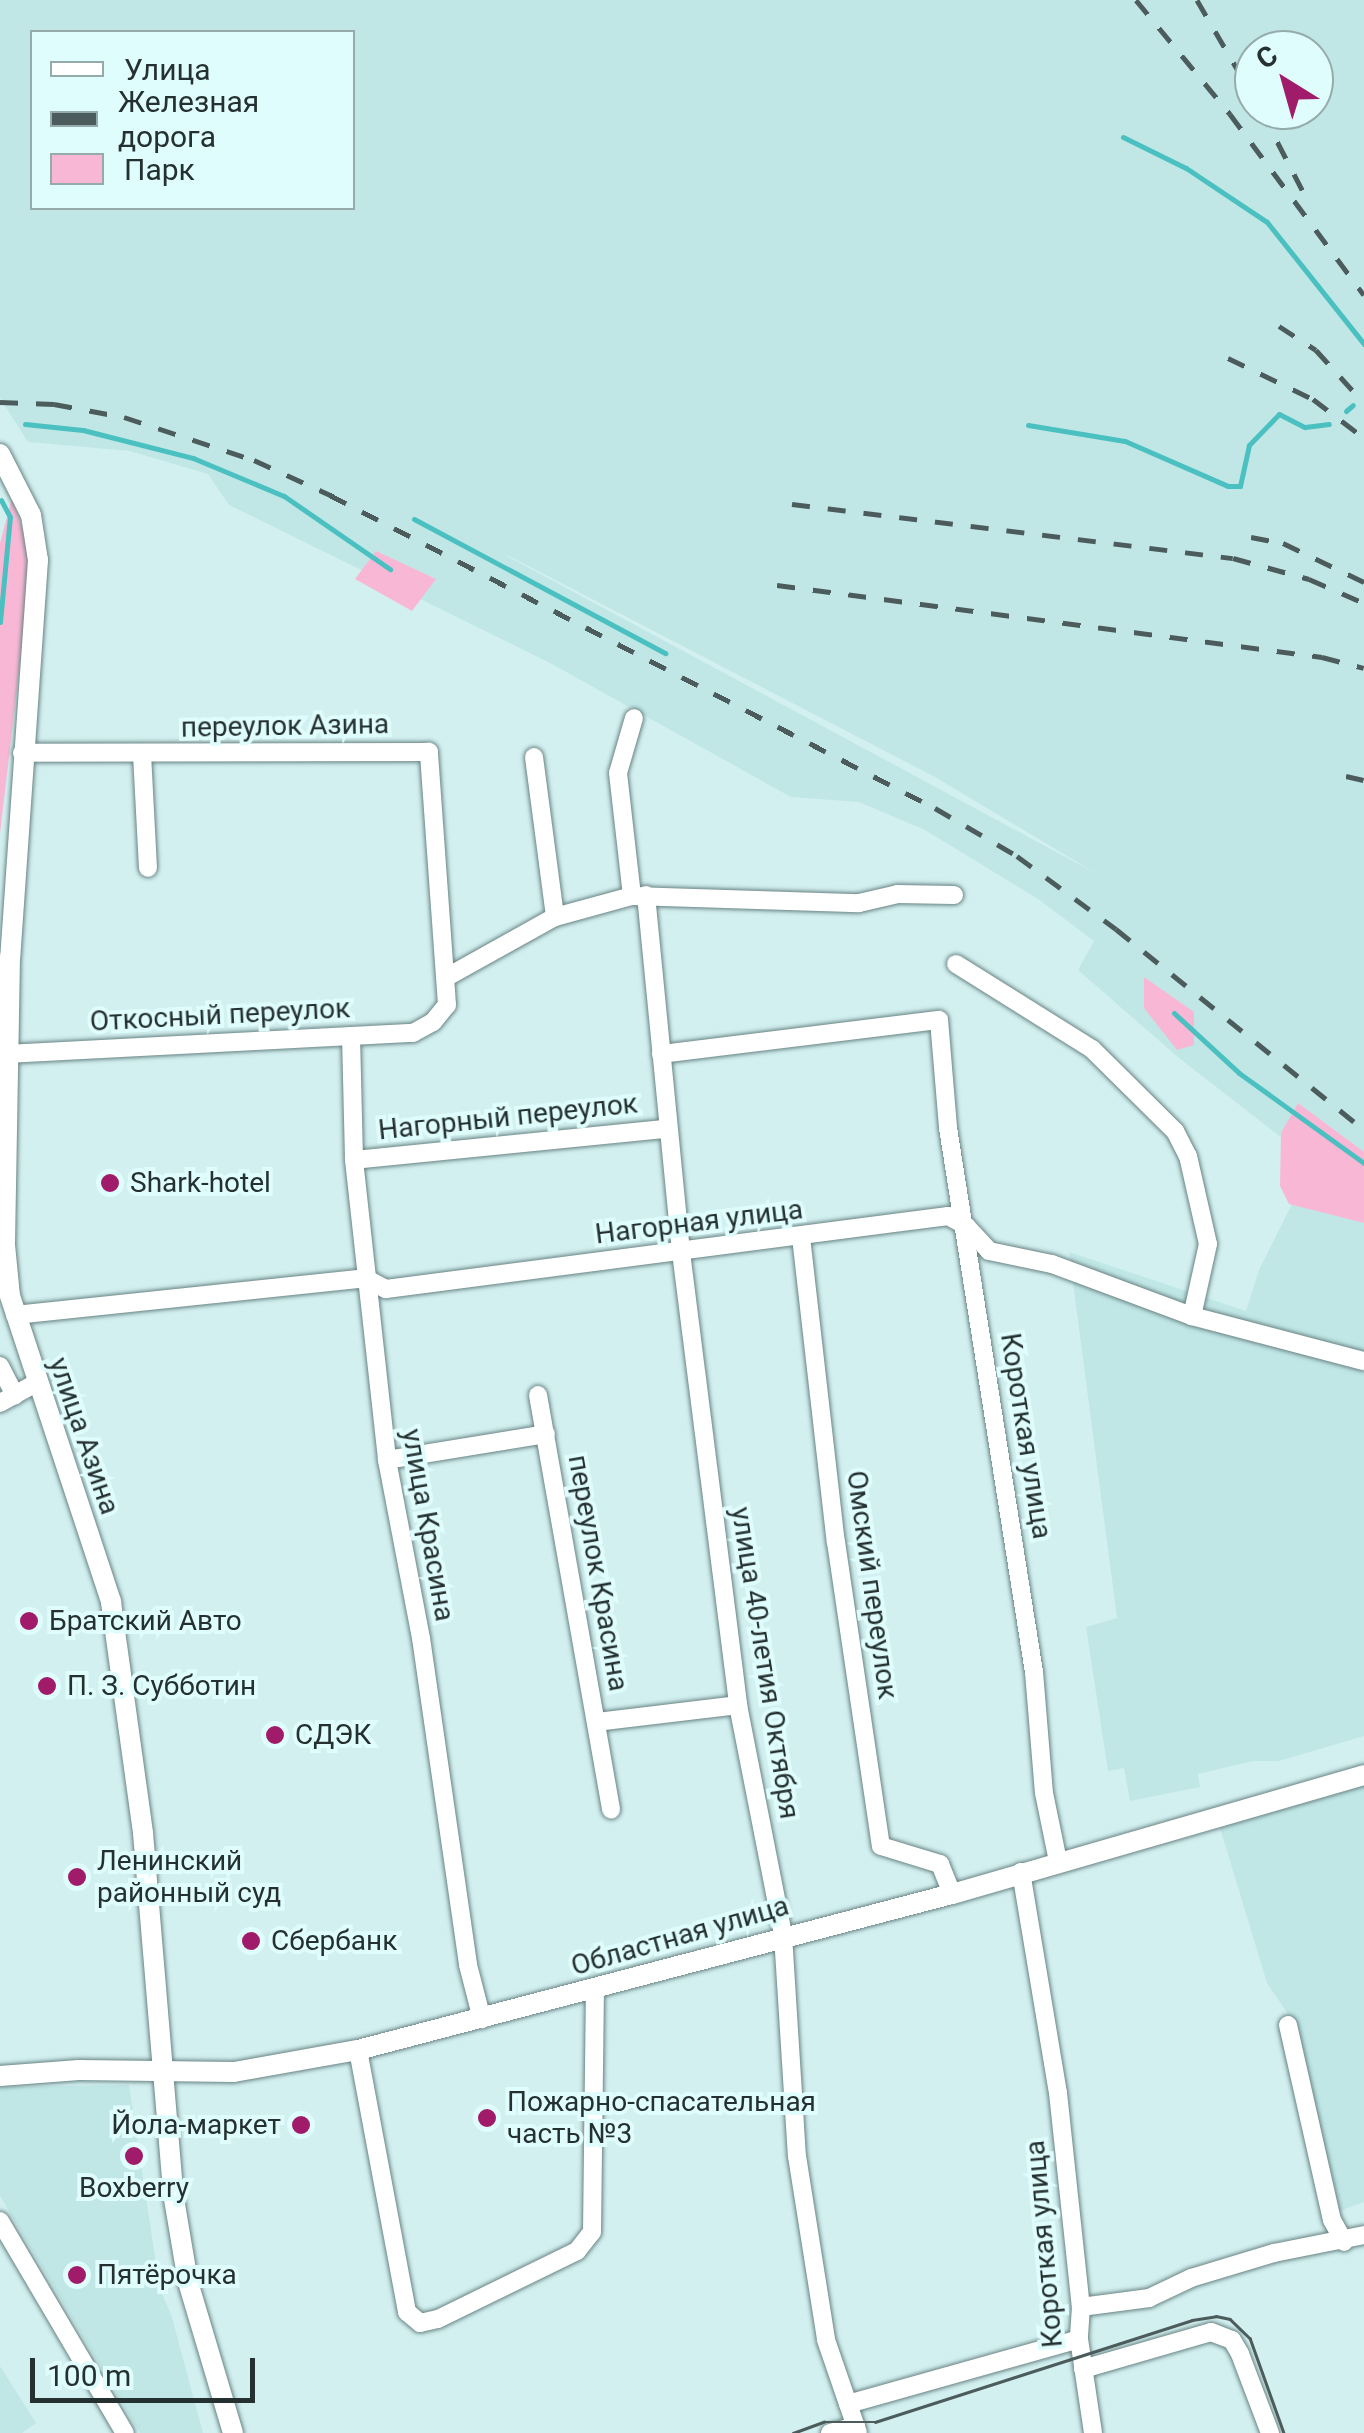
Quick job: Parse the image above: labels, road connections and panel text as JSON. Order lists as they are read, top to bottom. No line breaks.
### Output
{"streets":{"main road":["улица Азина","Областная улица"],"street":["переулок Азина","Откосный переулок","Нагорный переулок","Нагорная улица","Короткая улица","улица Красина","переулок Красина","Омский переулок","улица 40-летия Октября"]},"crossings":[["переулок Азина","Откосный переулок"],["переулок Азина","улица Азина"],["Откосный переулок","улица Азина"],["Откосный переулок","улица Красина"],["Нагорный переулок","Короткая улица"],["Нагорный переулок","улица Красина"],["Нагорный переулок","улица 40-летия Октября"],["Нагорная улица","улица Азина"],["Нагорная улица","Короткая улица"],["Нагорная улица","улица Красина"],["Нагорная улица","Омский переулок"],["Нагорная улица","улица 40-летия Октября"],["улица Азина","Областная улица"],["Короткая улица","Областная улица"],["улица Красина","переулок Красина"],["улица Красина","Областная улица"],["переулок Красина","улица 40-летия Октября"],["Омский переулок","Областная улица"],["улица 40-летия Октября","Областная улица"]],"places":["Shark-hotel","Братский Авто","П. З. Субботин","СДЭК","Ленинский районный суд","Сбербанк","Пожарно-спасательная часть №3","Йола-маркет","Boxberry","Пятёрочка"],"legend":["Улица","Железная дорога","Парк"],"scale_bar":"100 m","north":"top left"}
